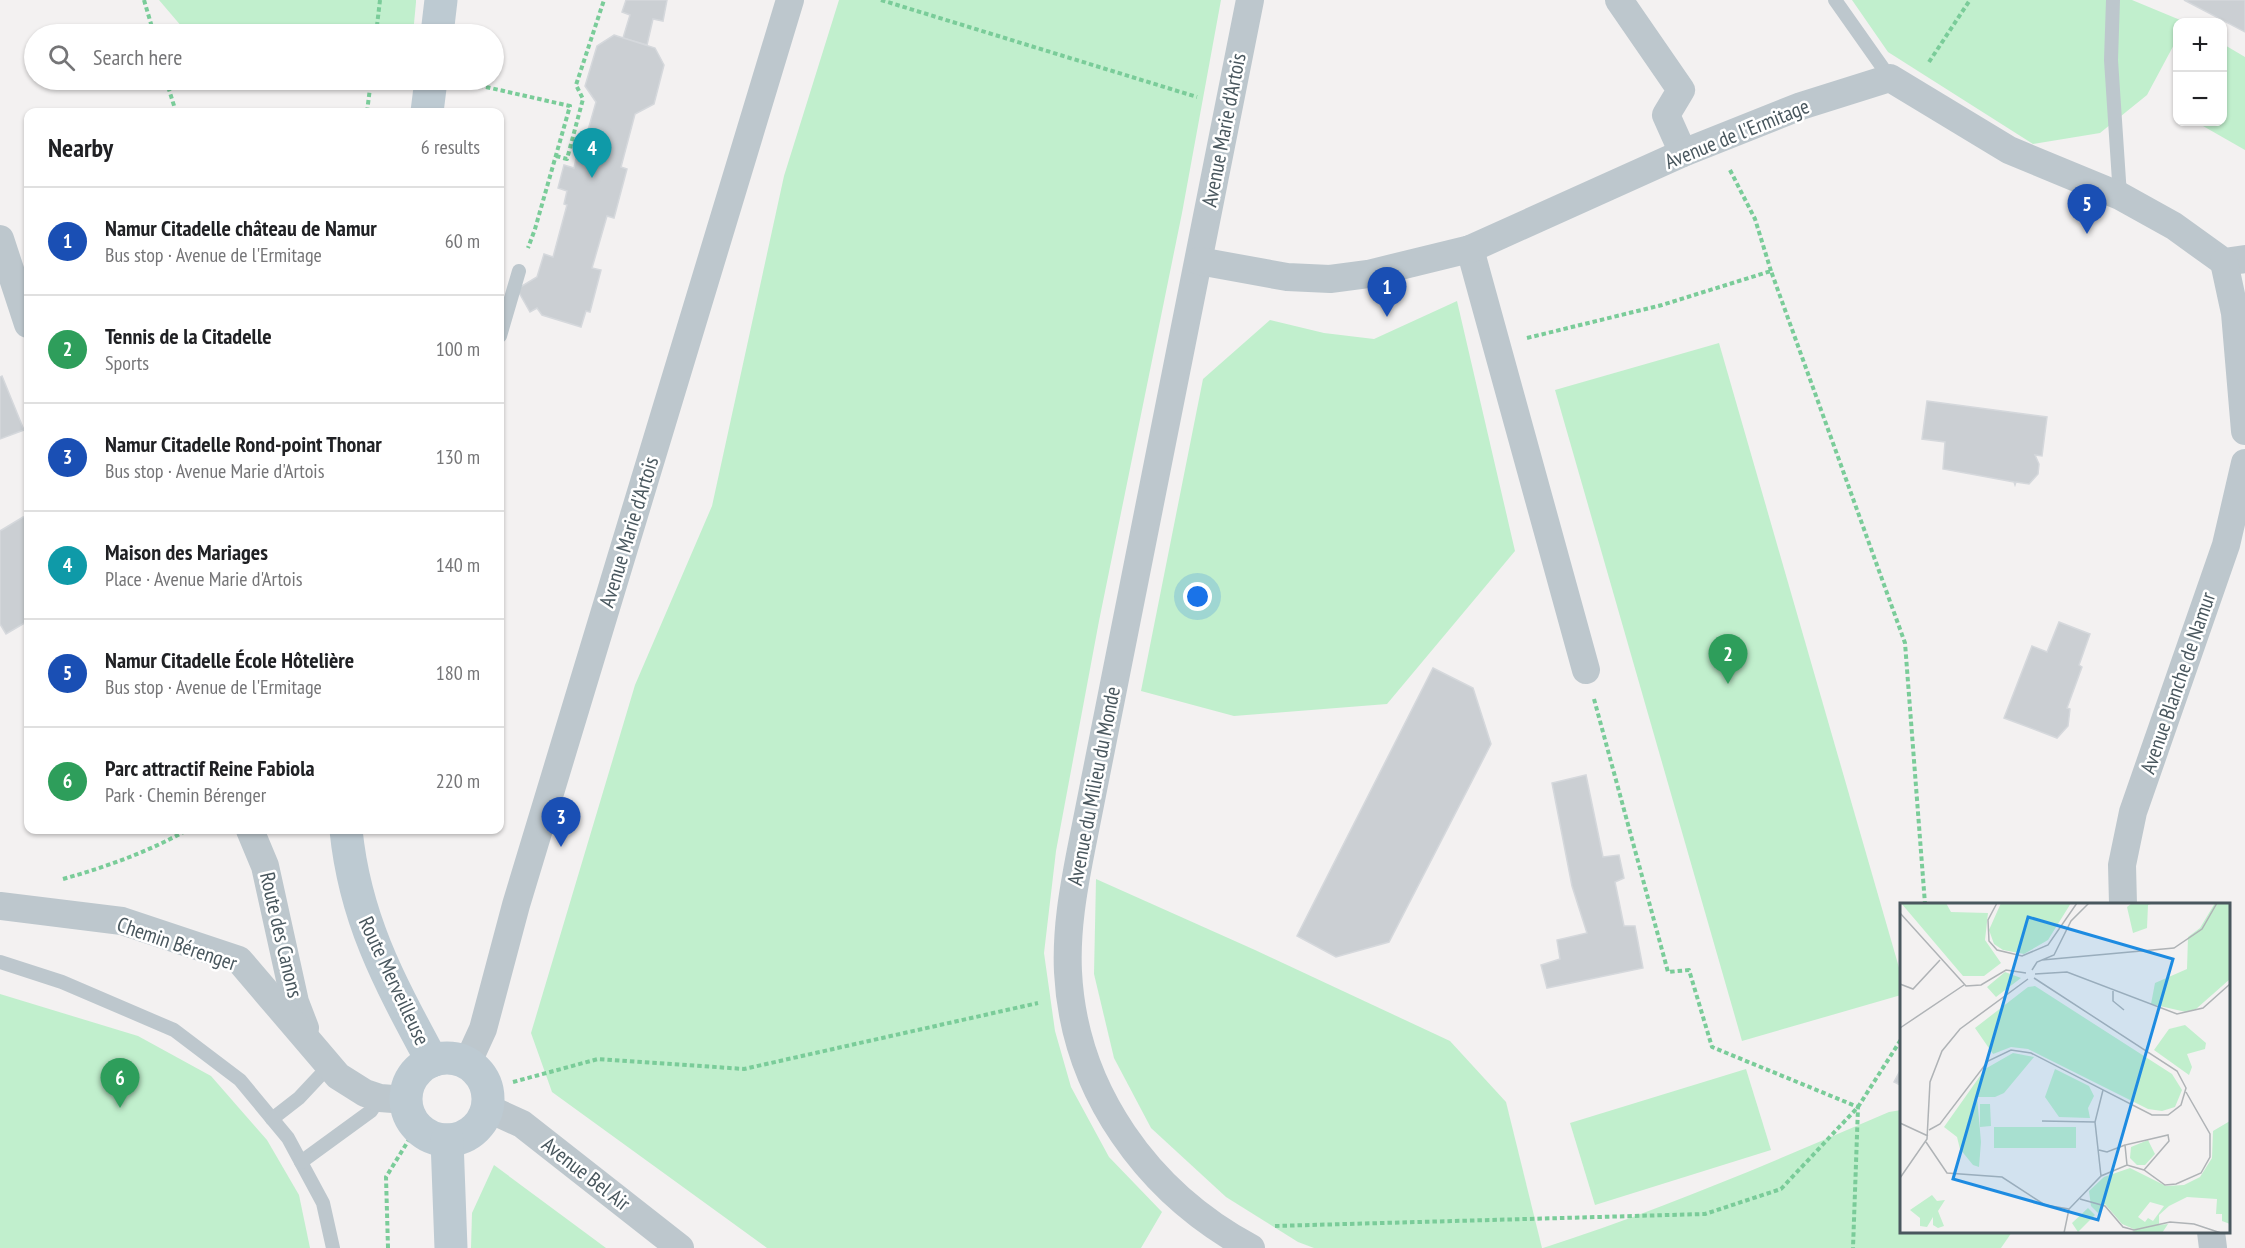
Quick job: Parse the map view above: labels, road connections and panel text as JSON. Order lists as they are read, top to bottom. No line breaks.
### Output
{"streets":{"main road":["Route Merveilleuse"],"street":["Avenue Marie d'Artois","Avenue de l'Ermitage","Avenue Blanche de Namur","Avenue du Milieu du Monde","Route des Canons","Chemin Bérenger","Avenue Bel Air"]},"crossings":[["Avenue Marie d'Artois","Avenue de l'Ermitage"],["Avenue Marie d'Artois","Avenue du Milieu du Monde"],["Avenue Marie d'Artois","Chemin Bérenger"],["Avenue Marie d'Artois","Route Merveilleuse"],["Avenue Marie d'Artois","Avenue Bel Air"],["Avenue de l'Ermitage","Avenue du Milieu du Monde"],["Route des Canons","Chemin Bérenger"],["Chemin Bérenger","Route Merveilleuse"],["Chemin Bérenger","Avenue Bel Air"],["Route Merveilleuse","Avenue Bel Air"]],"page":{"map_buttons":["+","−"],"search":"Search here","heading":["Nearby","6 results"],"pins":["4","5","1","2","3","6"],"list":[{"mark":"1","name":"Namur Citadelle château de Namur","note":"Bus stop · Avenue de l'Ermitage","value":"60 m"},{"mark":"2","name":"Tennis de la Citadelle","note":"Sports","value":"100 m"},{"mark":"3","name":"Namur Citadelle Rond-point Thonar","note":"Bus stop · Avenue Marie d'Artois","value":"130 m"},{"mark":"4","name":"Maison des Mariages","note":"Place · Avenue Marie d'Artois","value":"140 m"},{"mark":"5","name":"Namur Citadelle École Hôtelière","note":"Bus stop · Avenue de l'Ermitage","value":"180 m"},{"mark":"6","name":"Parc attractif Reine Fabiola","note":"Park · Chemin Bérenger","value":"220 m"}]}}
